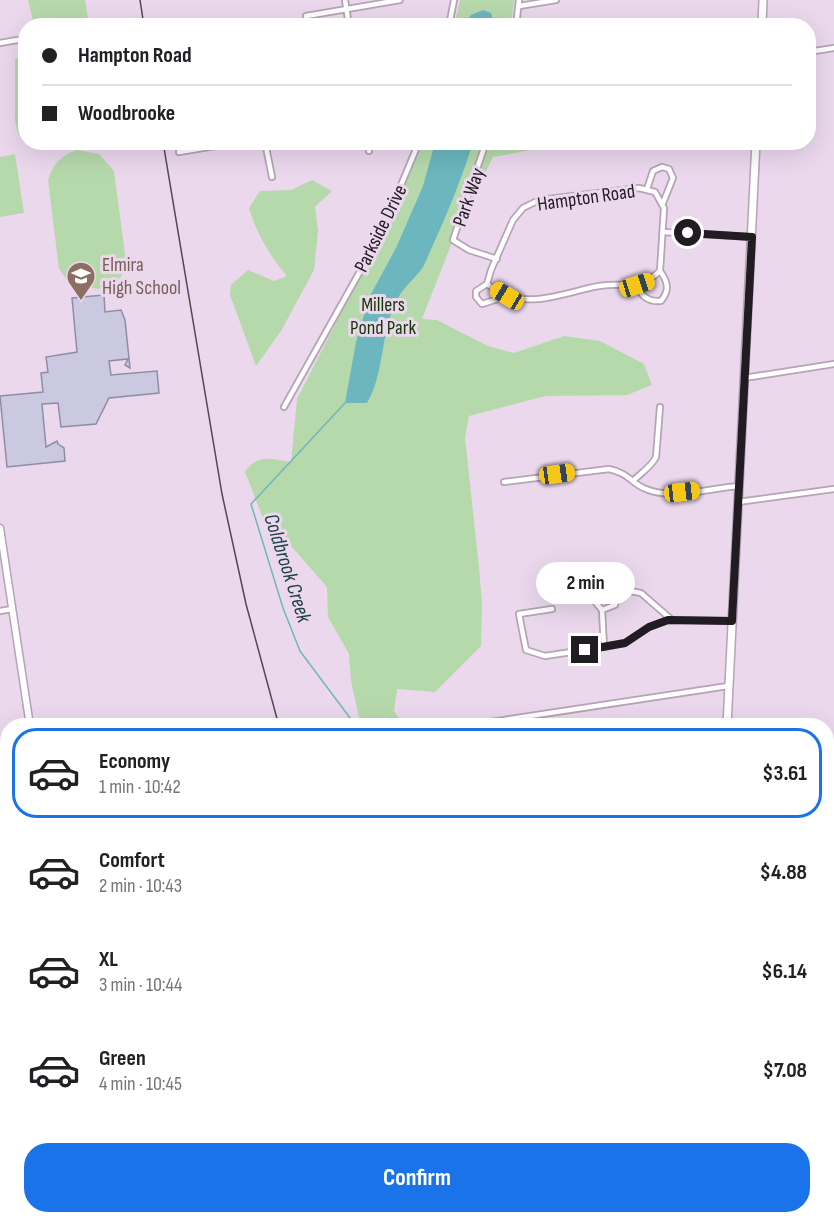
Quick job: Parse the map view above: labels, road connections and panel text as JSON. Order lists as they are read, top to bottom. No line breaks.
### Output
{"streets":{"street":["Park Way","Hampton Road","Parkside Drive"]},"crossings":[["Park Way","Hampton Road"]],"water":["Coldbrook Creek"],"parks":["Millers Pond Park"],"places":{"school or university":["Elmira High School"]},"page":{"banner":["Hampton Road","Woodbrooke"],"bubble":"2 min","list":[{"name":"Economy","note":"1 min · 10:42","value":"$3.61"},{"name":"Comfort","note":"2 min · 10:43","value":"$4.88"},{"name":"XL","note":"3 min · 10:44","value":"$6.14"},{"name":"Green","note":"4 min · 10:45","value":"$7.08"}],"buttons":"Confirm"}}
